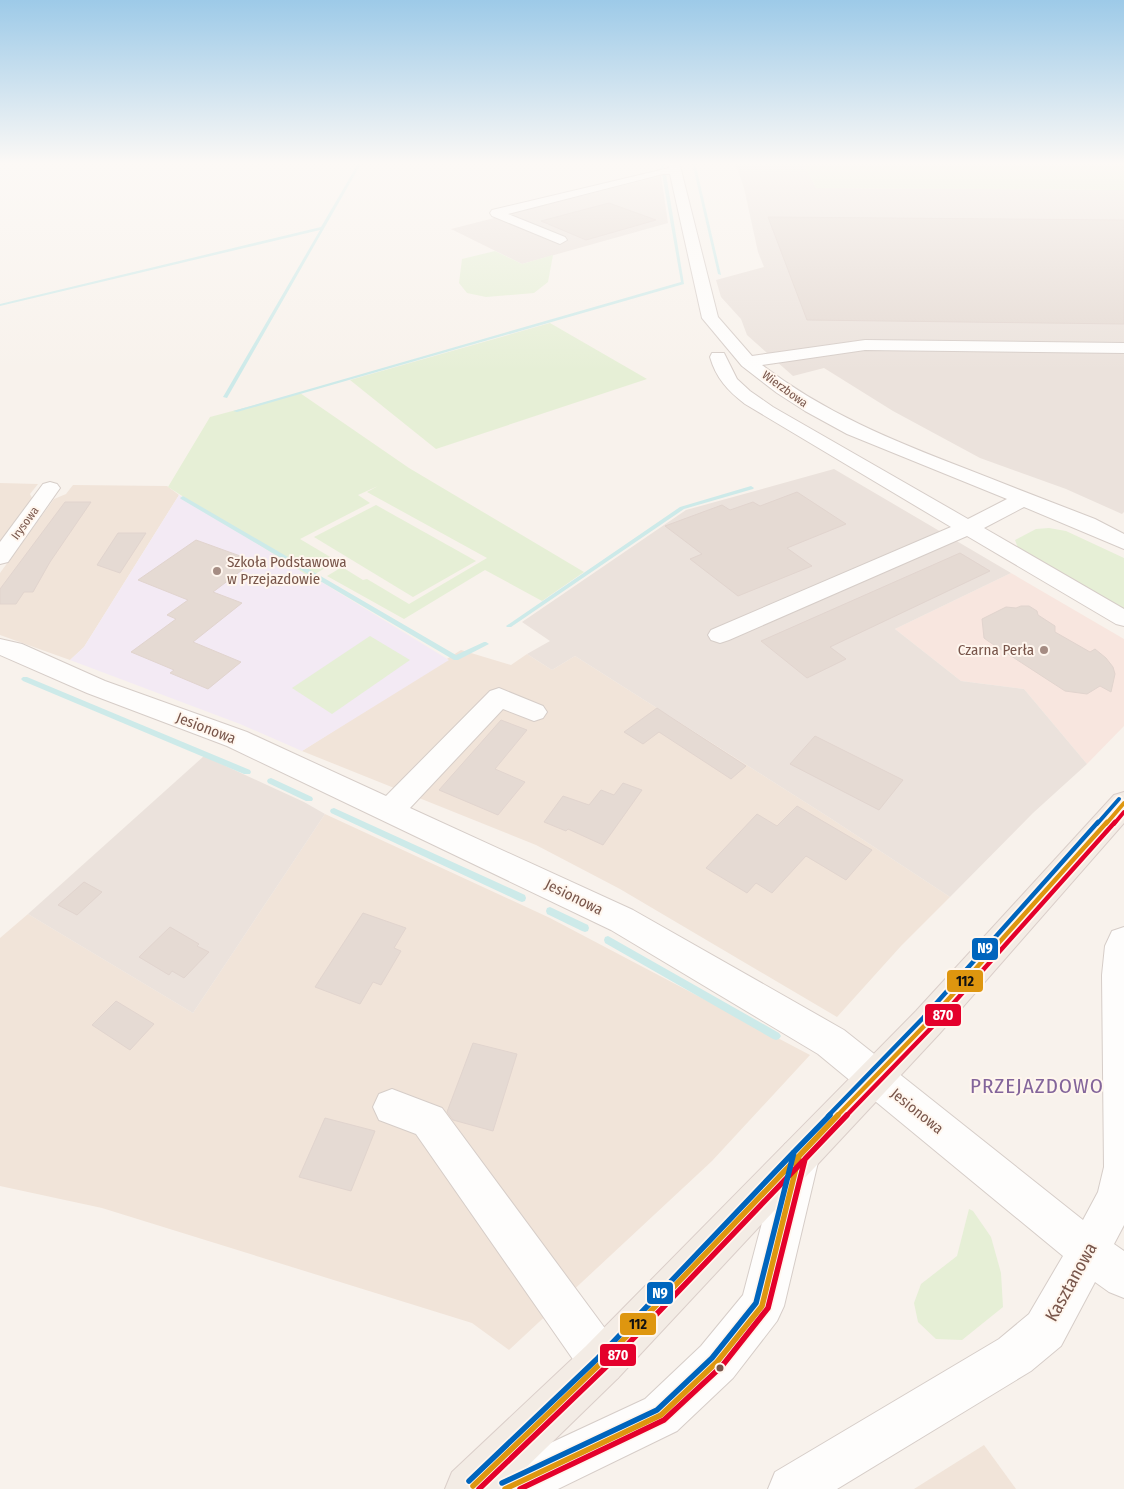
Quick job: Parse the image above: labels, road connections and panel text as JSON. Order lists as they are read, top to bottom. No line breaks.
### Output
{"streets":{"street":["Wierzbowa","Irysowa","Jesionowa","Kasztanowa"]},"crossings":[["Jesionowa","Kasztanowa"]],"districts":["PRZEJAZDOWO"],"places":["Szkoła Podstawowa w Przejazdowie","Czarna Perła"],"lines":["transit line N9","transit line 112","transit line 870"]}
